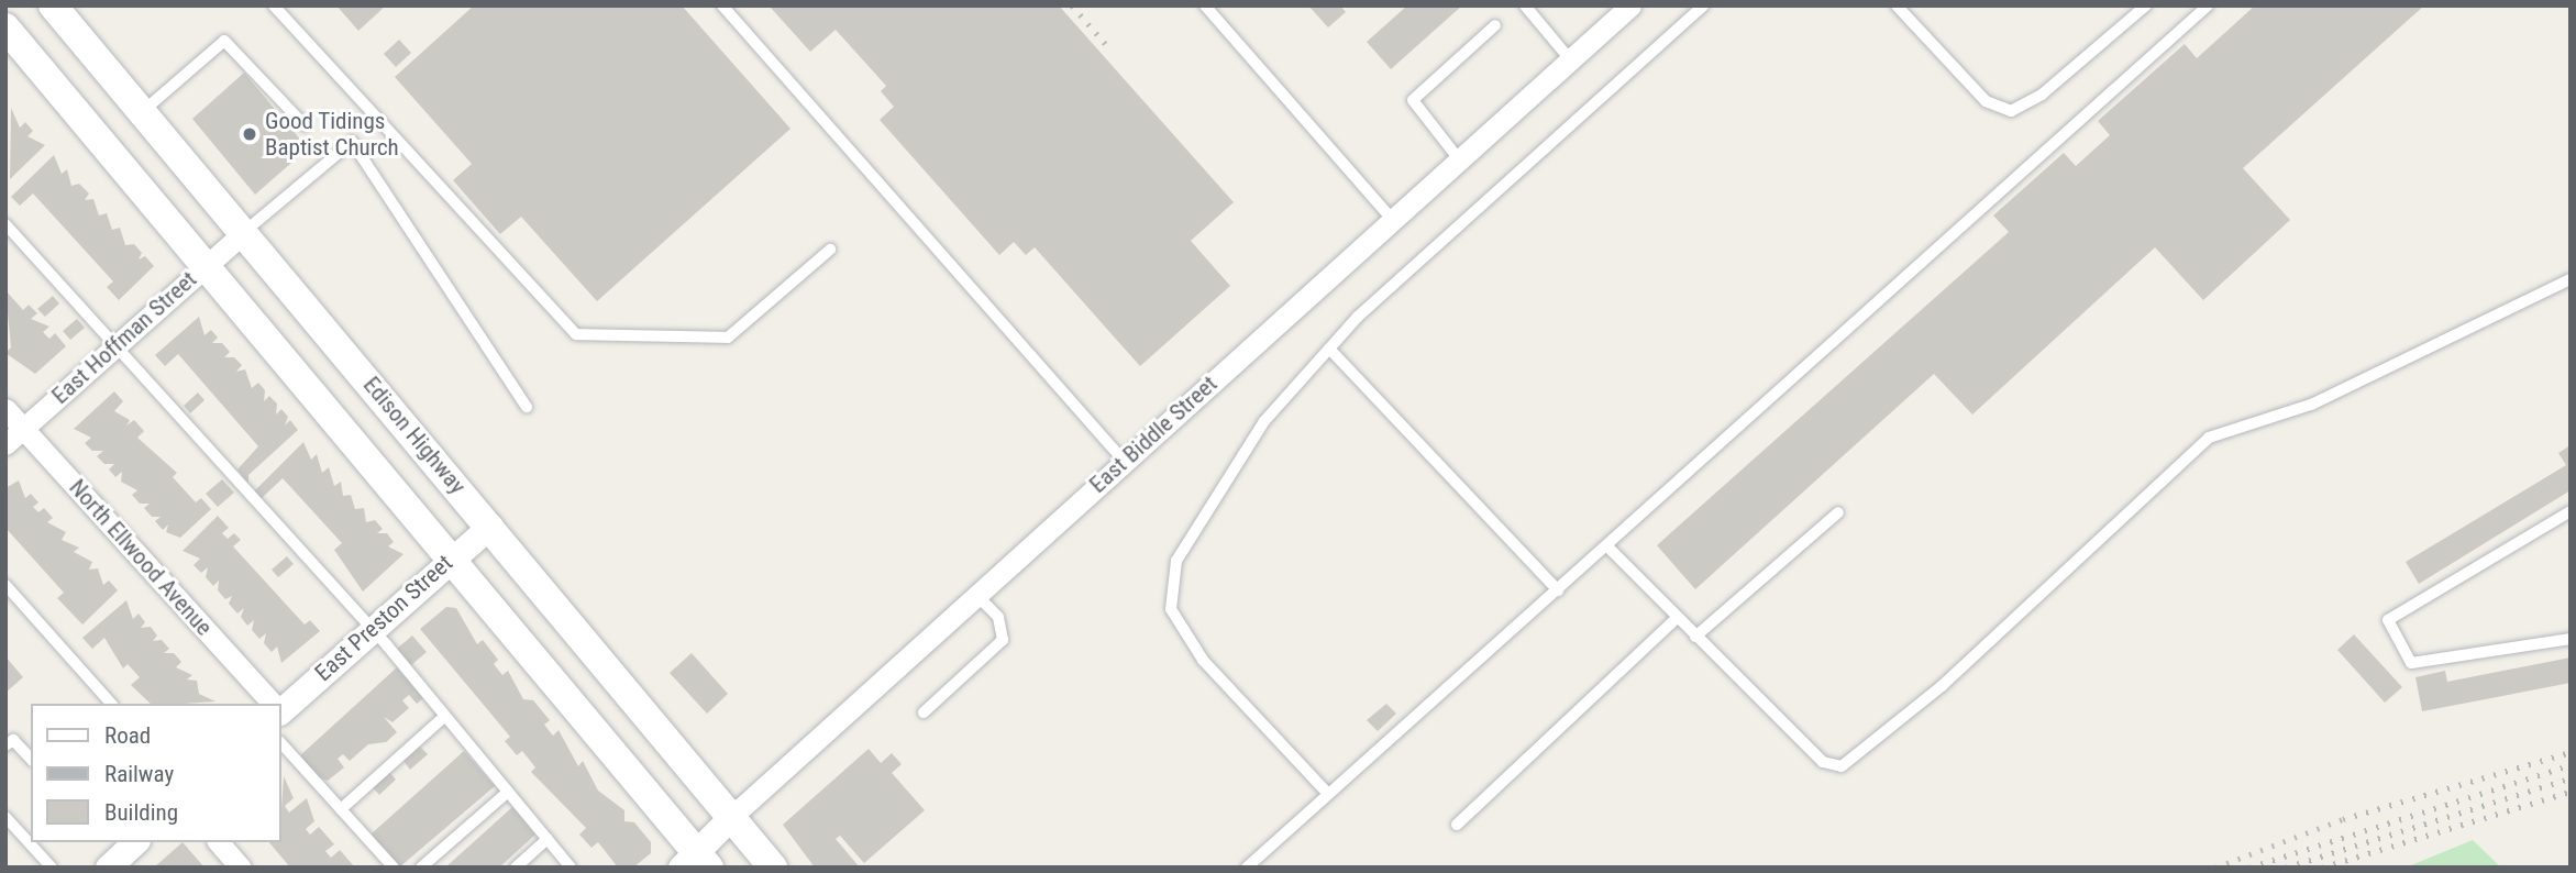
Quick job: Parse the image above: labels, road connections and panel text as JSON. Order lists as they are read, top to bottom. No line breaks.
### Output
{"streets":{"main road":["Edison Highway"],"street":["East Hoffman Street","East Biddle Street","North Ellwood Avenue","East Preston Street"]},"crossings":[["East Hoffman Street","Edison Highway"],["East Hoffman Street","North Ellwood Avenue"],["East Biddle Street","Edison Highway"],["Edison Highway","East Preston Street"]],"places":["Good Tidings Baptist Church"],"legend":["Road","Railway","Building"]}
